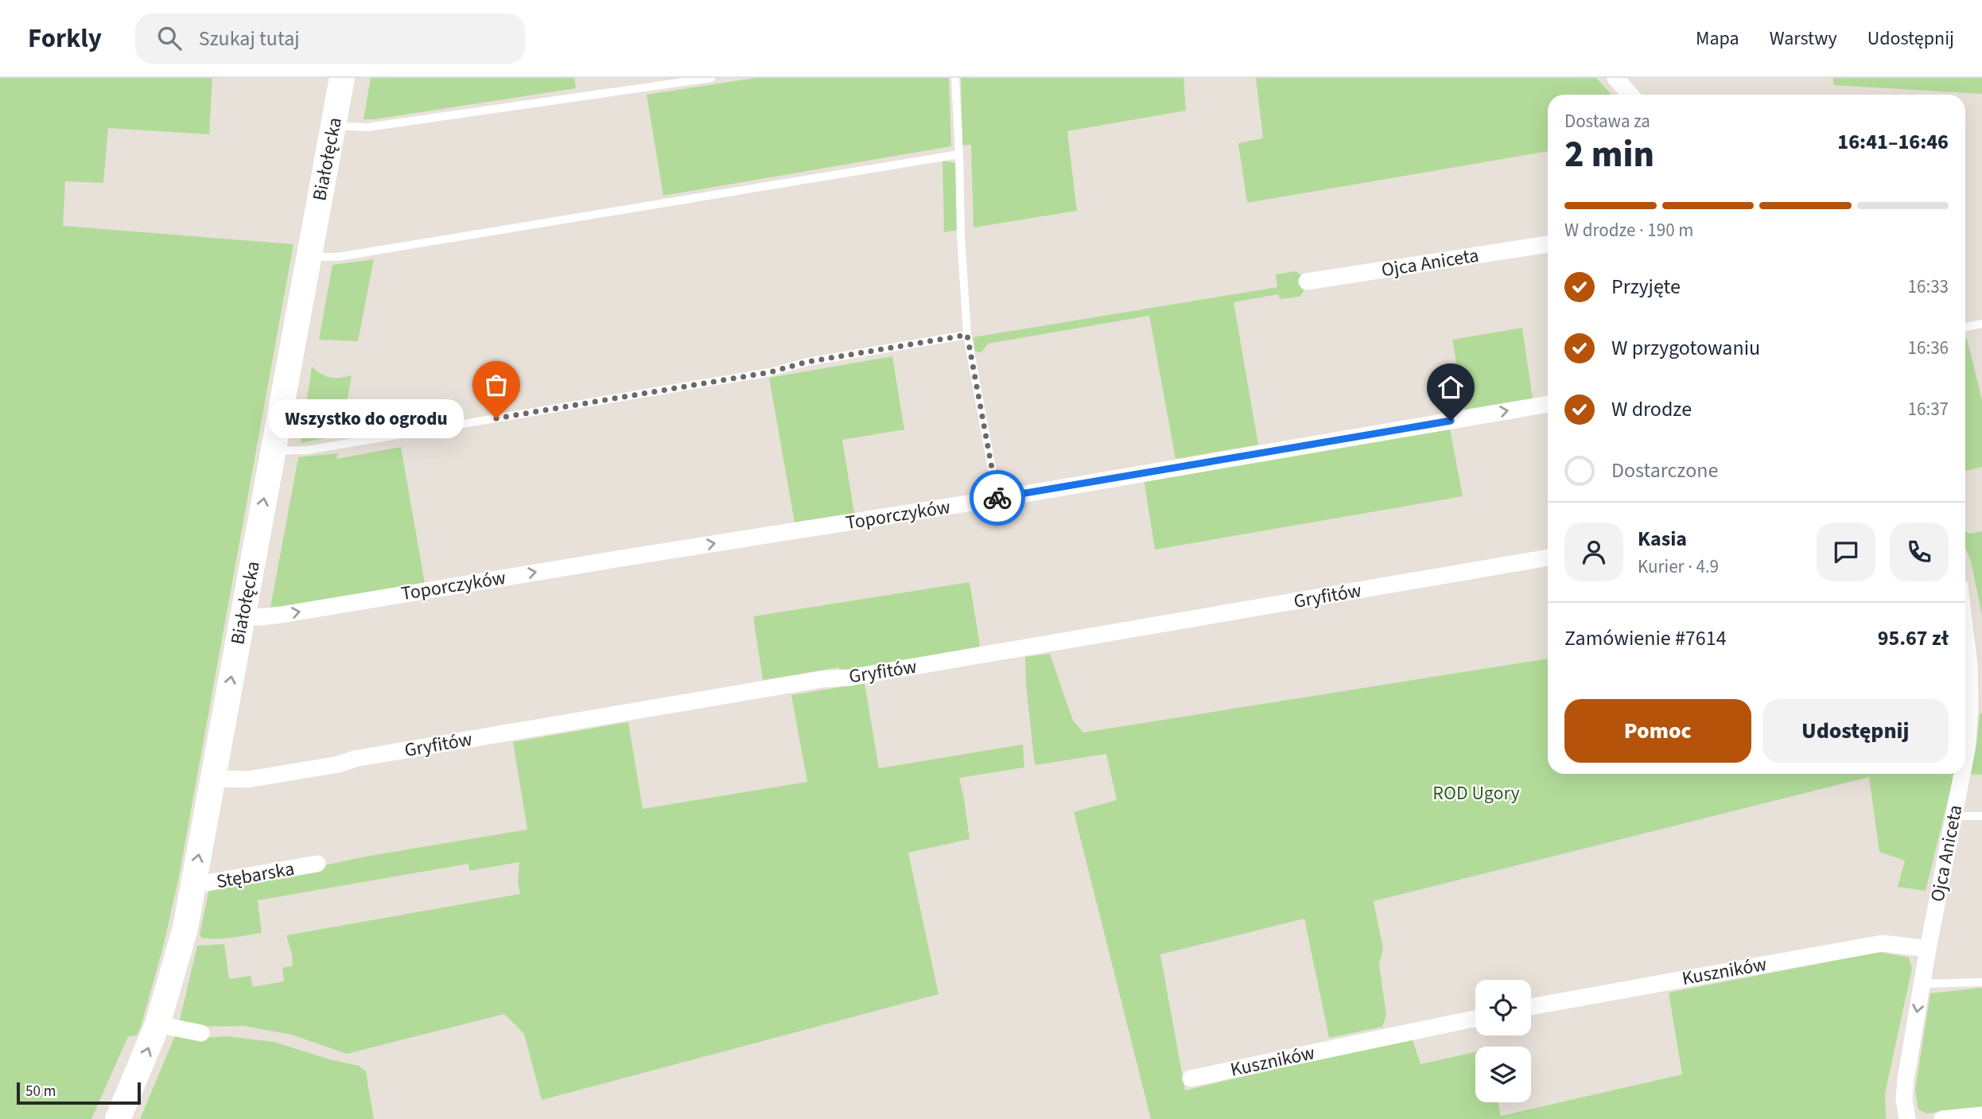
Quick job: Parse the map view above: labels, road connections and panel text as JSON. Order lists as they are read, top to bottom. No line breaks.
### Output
{"streets":{"street":["Białołęcka","Ojca Aniceta","Toporczyków","Gryfitów","Stębarska","Kuszników"]},"crossings":[["Białołęcka","Toporczyków"],["Białołęcka","Gryfitów"],["Białołęcka","Stębarska"],["Ojca Aniceta","Kuszników"]],"one_way":["Białołęcka","Toporczyków"],"parks":["ROD Ugory"],"places":["Wszystko do ogrodu"],"scale_bar":"50 m","page":{"header":"Forkly","search":"Szukaj tutaj","nav":["Mapa","Warstwy","Udostępnij"],"heading":["2 min","Dostawa za","16:41–16:46"],"panel":["Kasia","Kurier · 4.9","Zamówienie #7614","95.67 zł"],"bar":"W drodze · 190 m","list":[["Przyjęte","16:33"],["W przygotowaniu","16:36"],["W drodze","16:37"],"Dostarczone"],"bubble":"Wszystko do ogrodu","buttons":["Pomoc","Udostępnij"],"scale":"50 m"}}
